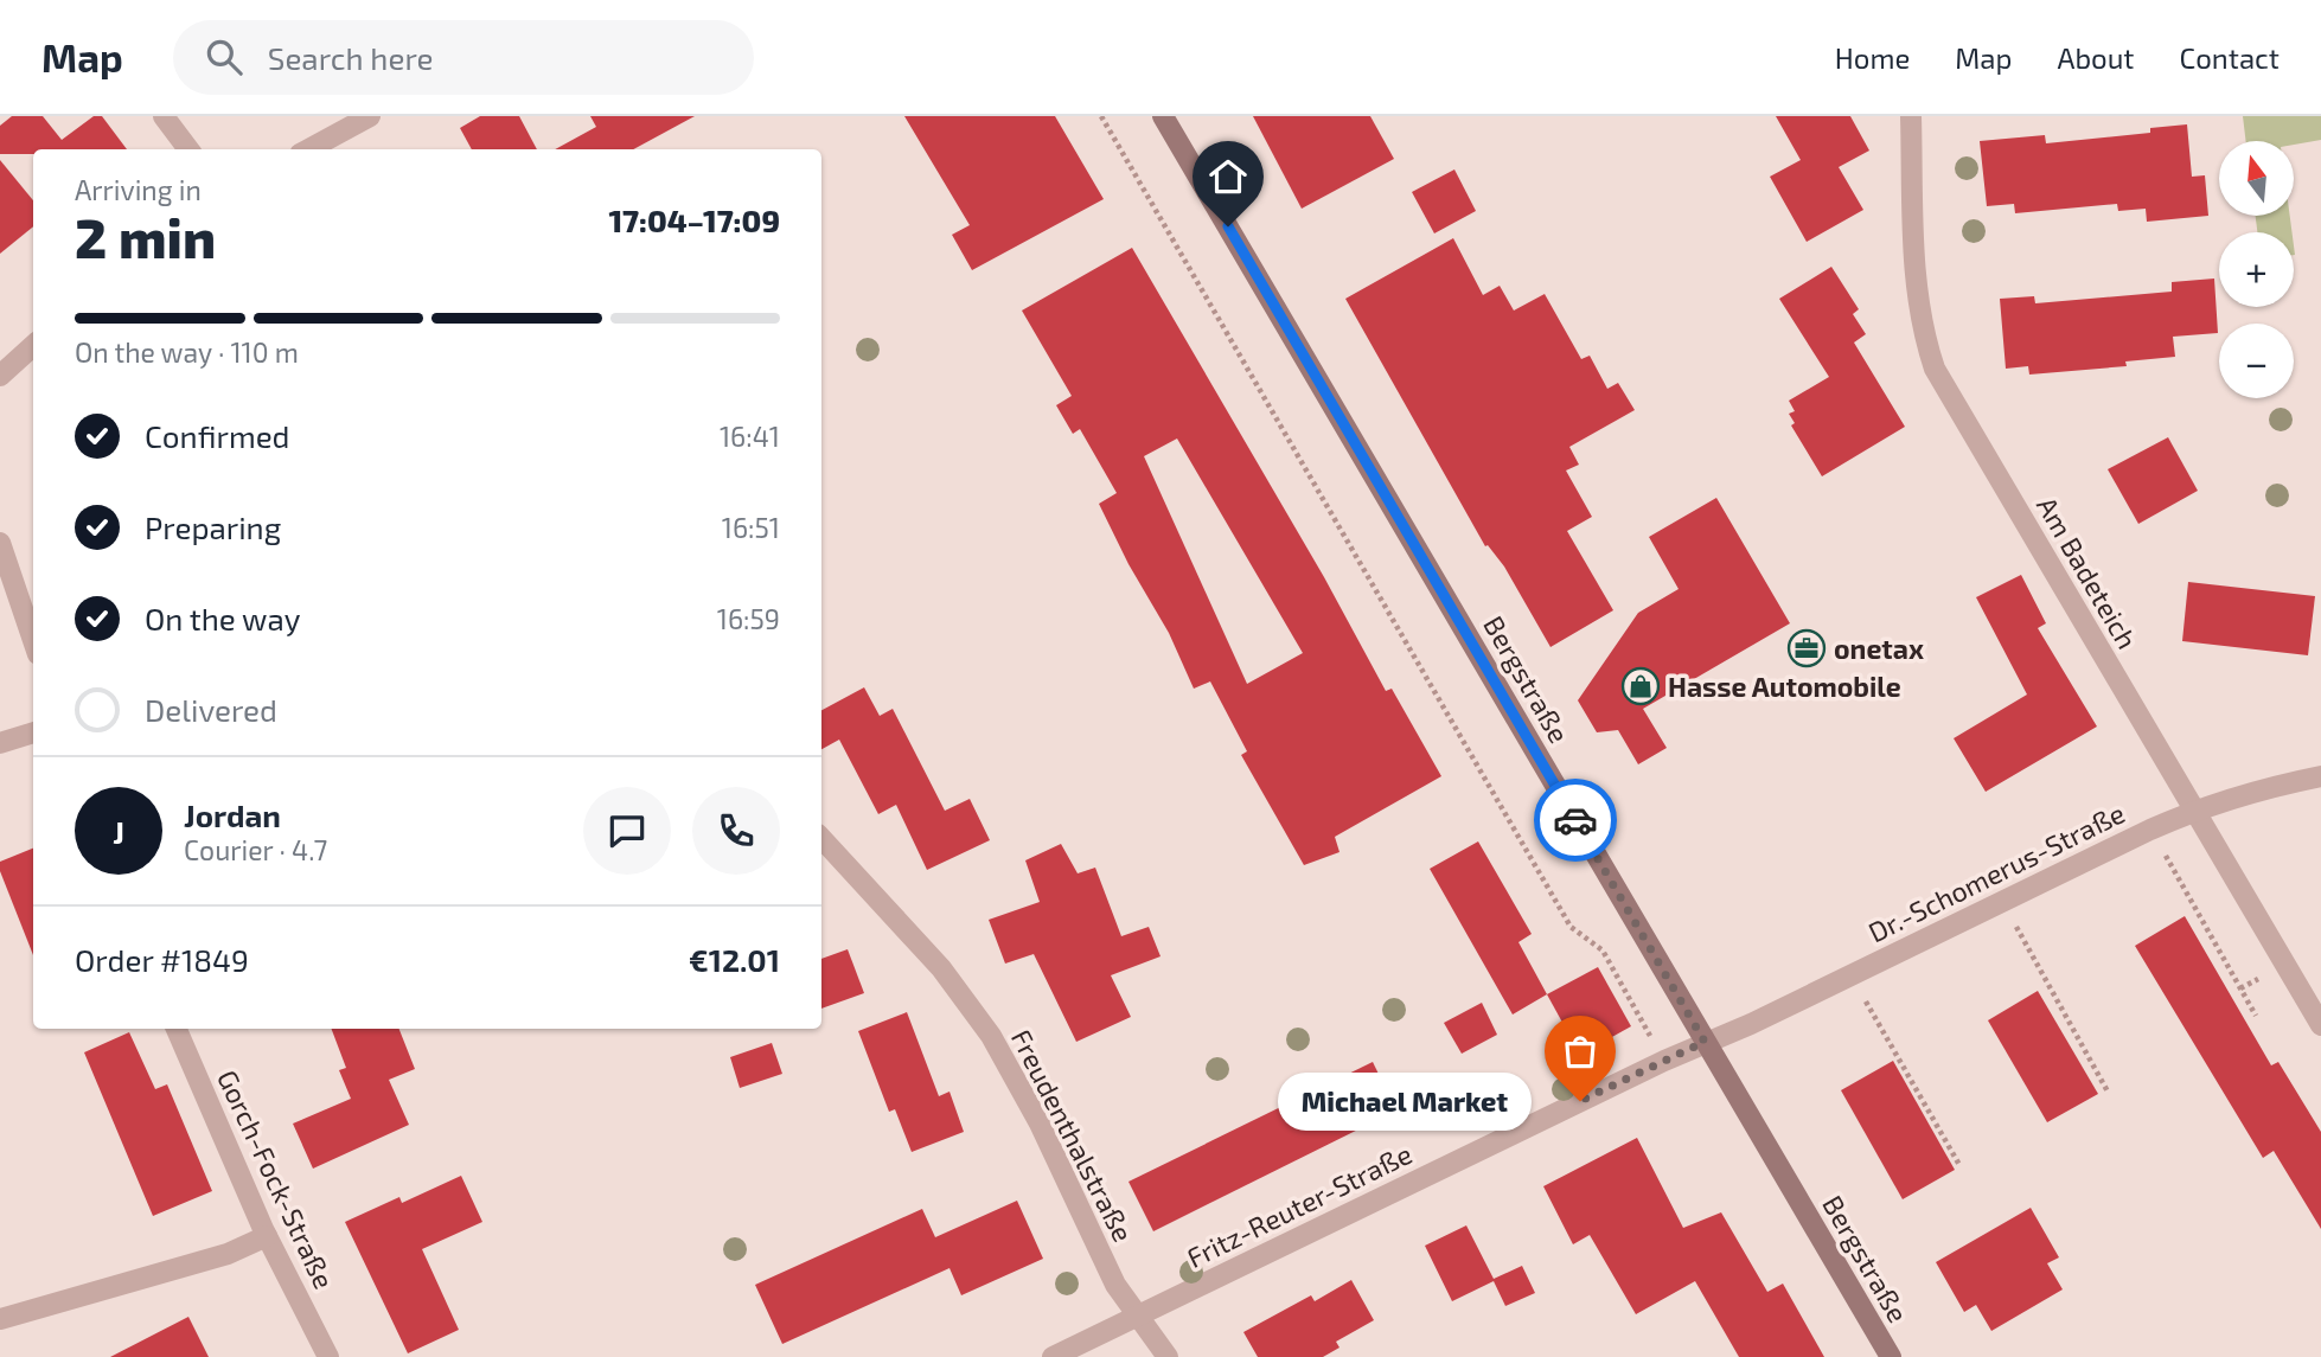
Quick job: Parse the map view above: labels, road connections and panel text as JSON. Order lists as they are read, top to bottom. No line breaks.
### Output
{"streets":{"main road":["Bergstraße"],"street":["Am Badeteich","Dr.-Schomerus-Straße","Freudenthalstraße","Gorch-Fock-Straße","Fritz-Reuter-Straße"]},"crossings":[["Am Badeteich","Dr.-Schomerus-Straße"],["Bergstraße","Dr.-Schomerus-Straße"],["Bergstraße","Fritz-Reuter-Straße"],["Dr.-Schomerus-Straße","Fritz-Reuter-Straße"],["Freudenthalstraße","Fritz-Reuter-Straße"]],"places":{"office":["onetax"],"shop":["Hasse Automobile"],"other":["Michael Market"]},"north":"top","page":{"header":"Map","search":"Search here","nav":["Home","Map","About","Contact"],"map_buttons":["+","−"],"heading":["2 min","Arriving in","17:04–17:09"],"panel":["Jordan","Courier · 4.7","Order #1849","€12.01"],"bar":"On the way · 110 m","list":[["Confirmed","16:41"],["Preparing","16:51"],["On the way","16:59"],"Delivered"],"round":"J","bubble":"Michael Market"}}
